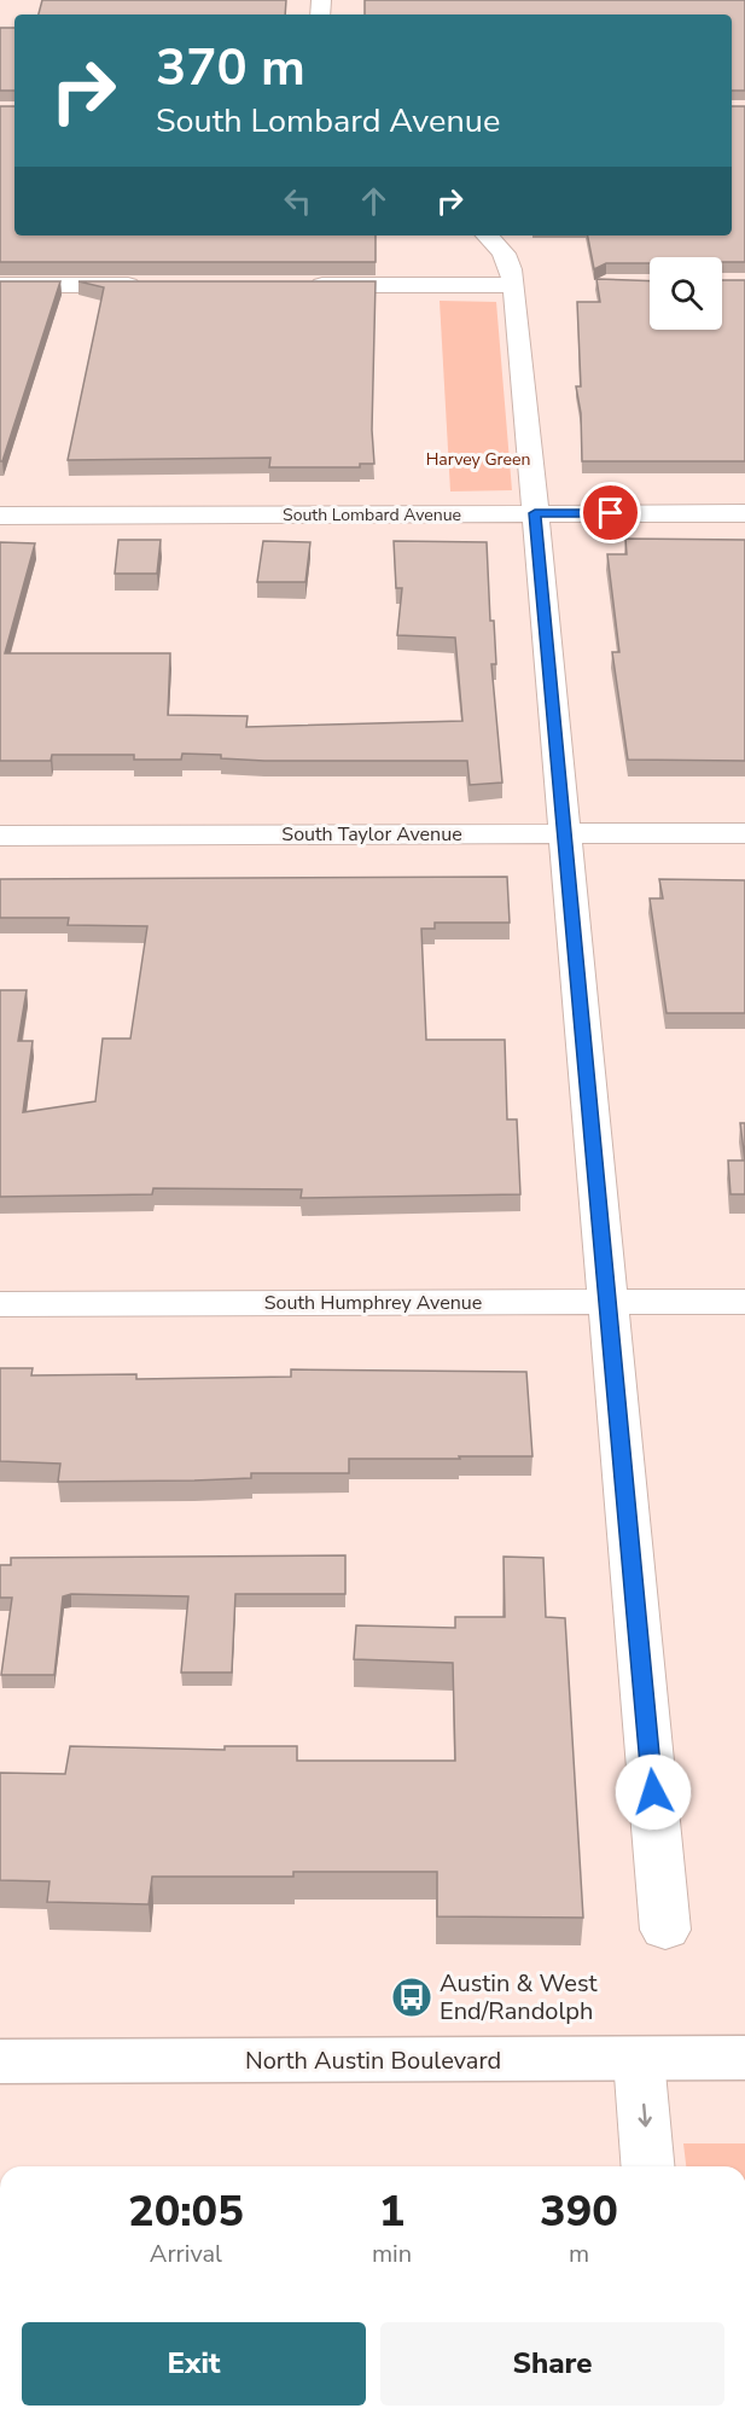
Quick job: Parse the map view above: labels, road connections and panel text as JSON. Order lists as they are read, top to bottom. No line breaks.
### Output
{"streets":{"street":["South Lombard Avenue","South Taylor Avenue","South Humphrey Avenue","North Austin Boulevard"]},"parks":["Harvey Green"],"places":{"bus stop":["Austin & West End/Randolph"]},"page":{"turn":["370 m","South Lombard Avenue"],"eta":["20:05","Arrival","1","min","390","m"],"buttons":["Exit","Share"]}}
